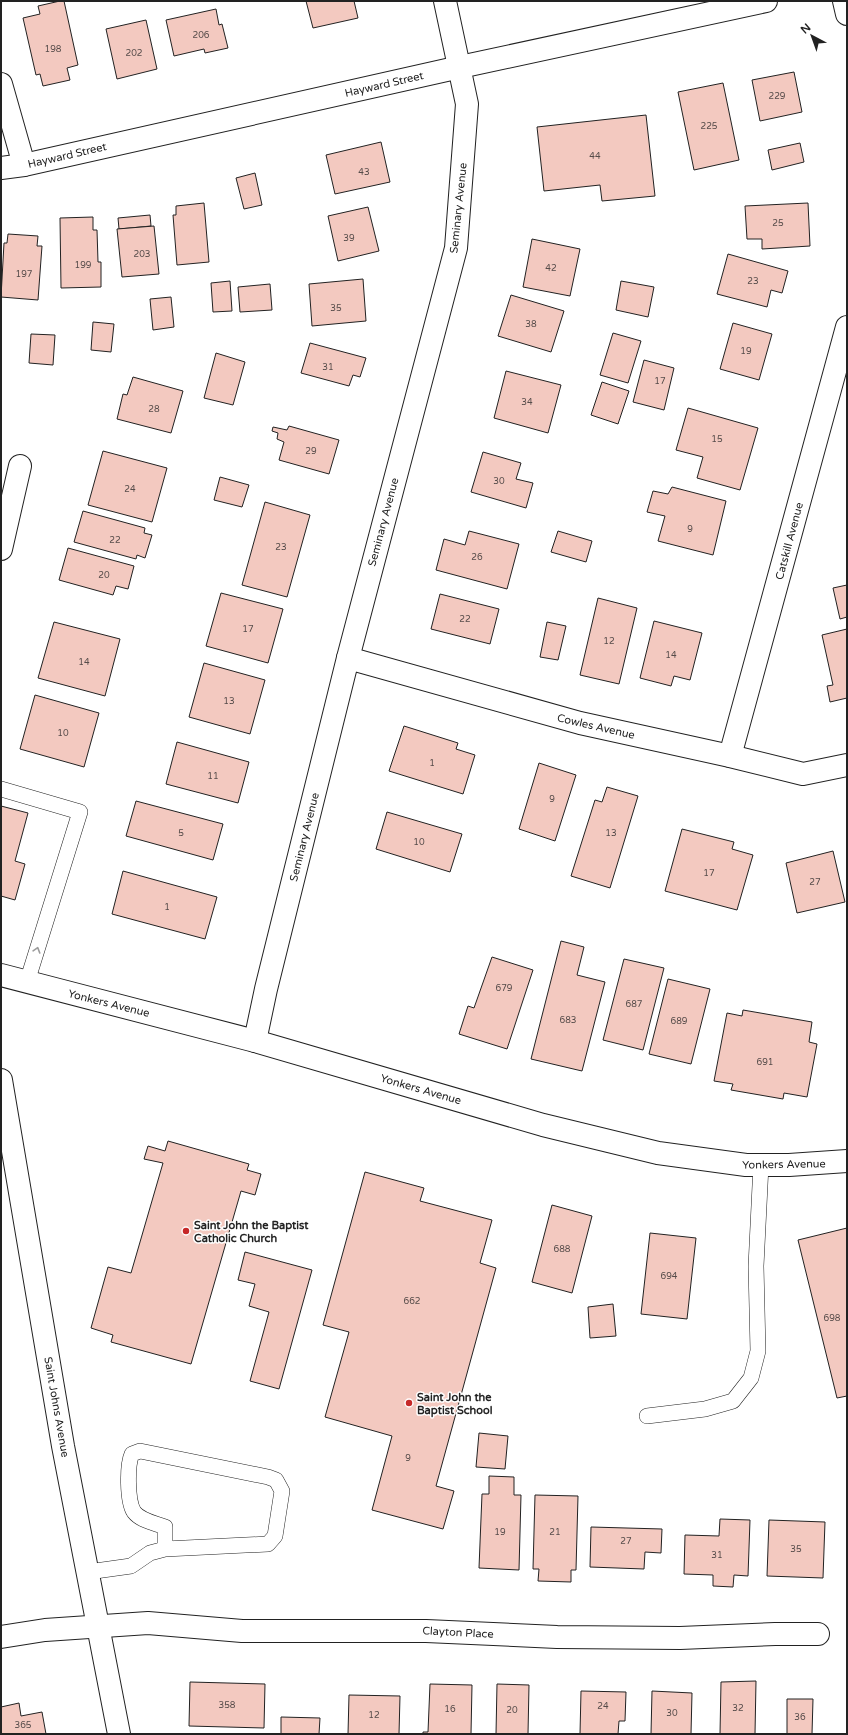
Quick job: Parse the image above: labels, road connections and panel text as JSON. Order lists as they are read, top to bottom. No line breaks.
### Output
{"streets":{"street":["Hayward Street","Seminary Avenue","Catskill Avenue","Cowles Avenue","Yonkers Avenue","Saint Johns Avenue","Clayton Place"]},"crossings":[["Hayward Street","Seminary Avenue"],["Seminary Avenue","Cowles Avenue"],["Seminary Avenue","Yonkers Avenue"],["Catskill Avenue","Cowles Avenue"],["Saint Johns Avenue","Clayton Place"]],"places":["Saint John the Baptist Catholic Church","Saint John the Baptist School"],"house_numbers":["206","198","202","229","225","44","43","25","39","203","199","42","197","23","35","38","19","31","17","34","28","15","29","30","24","9","22","23","26","20","22","17","12","14","14","13","10","1","11","9","5","13","10","17","27","1","679","687","683","689","691","688","694","662","698","9","19","21","27","35","31","358","24","32","16","20","30","12","36","365"],"north":"top left"}
